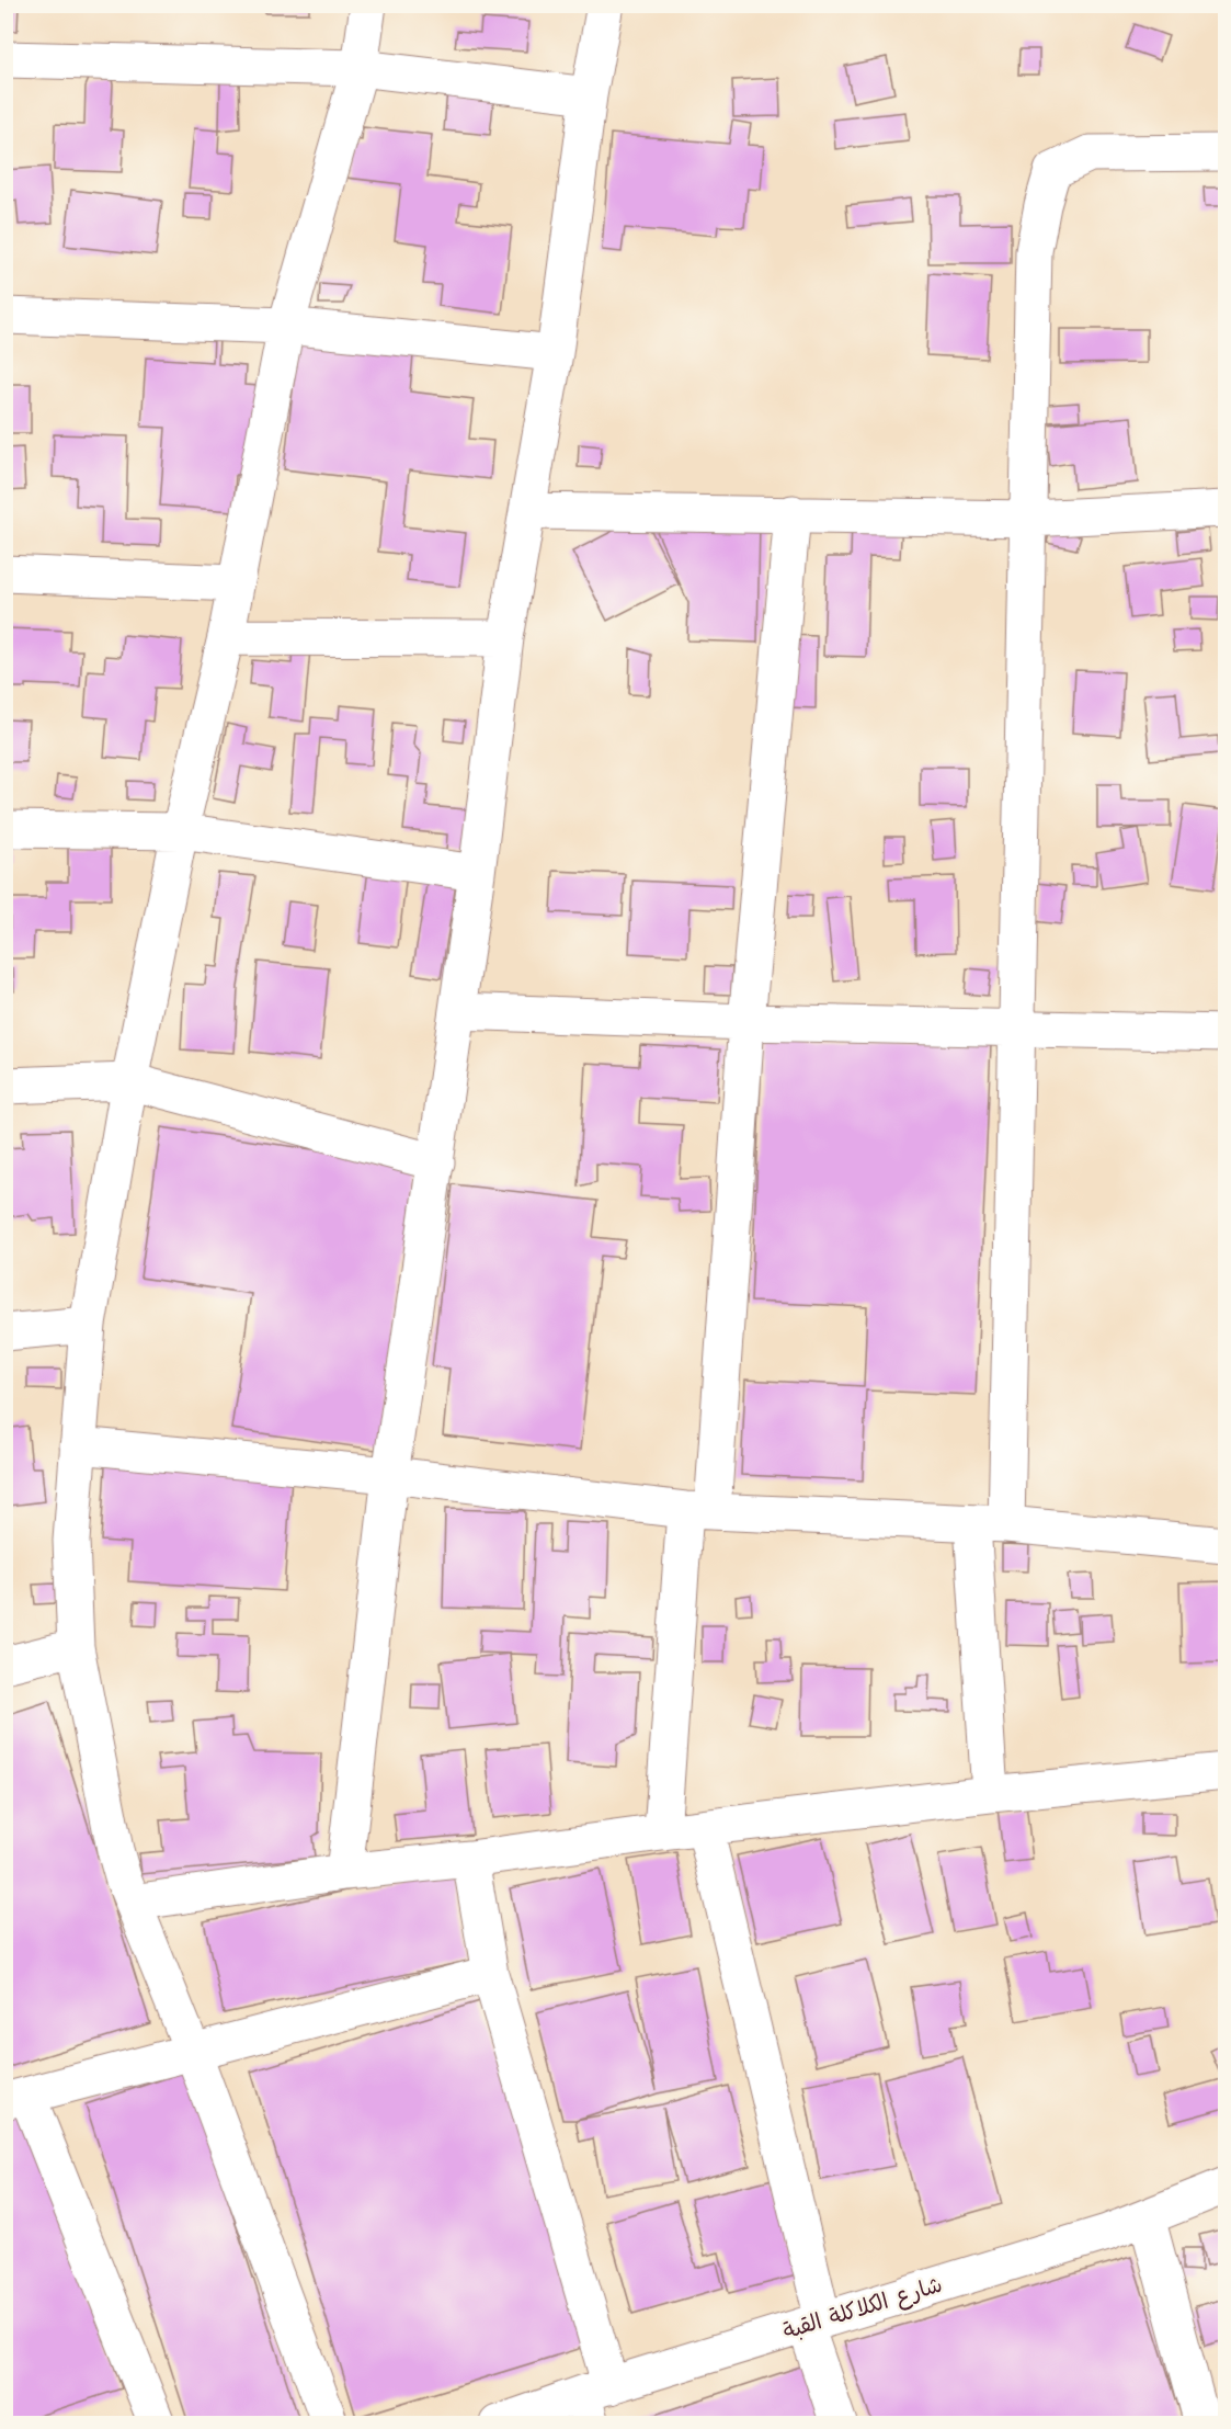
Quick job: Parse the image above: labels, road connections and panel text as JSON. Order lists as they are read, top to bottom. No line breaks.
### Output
{"streets":{"street":["شارع الكلاكلة القبة"]}}
